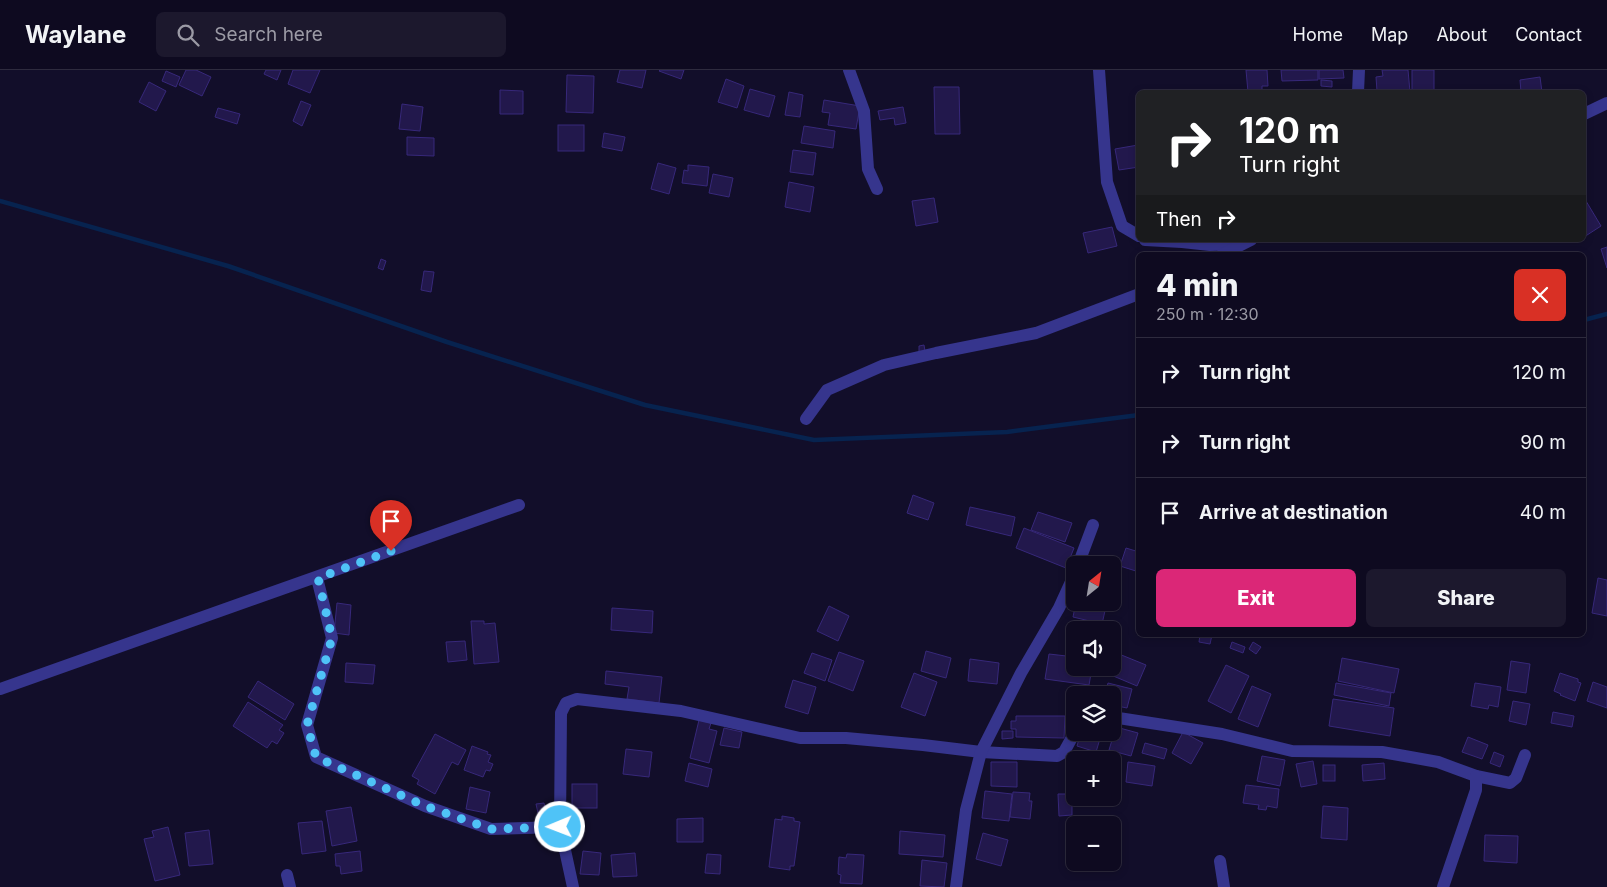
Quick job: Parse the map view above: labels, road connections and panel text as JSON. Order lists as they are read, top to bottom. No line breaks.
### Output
{"north":"top right","page":{"header":"Waylane","search":"Search here","nav":["Home","Map","About","Contact"],"turn":["120 m","Turn right"],"then":"Then","heading":["4 min","250 m · 12:30"],"list":[{"name":"Turn right","value":"120 m"},{"name":"Turn right","value":"90 m"},{"name":"Arrive at destination","value":"40 m"}],"map_buttons":["+","−"],"buttons":["Exit","Share"]}}
